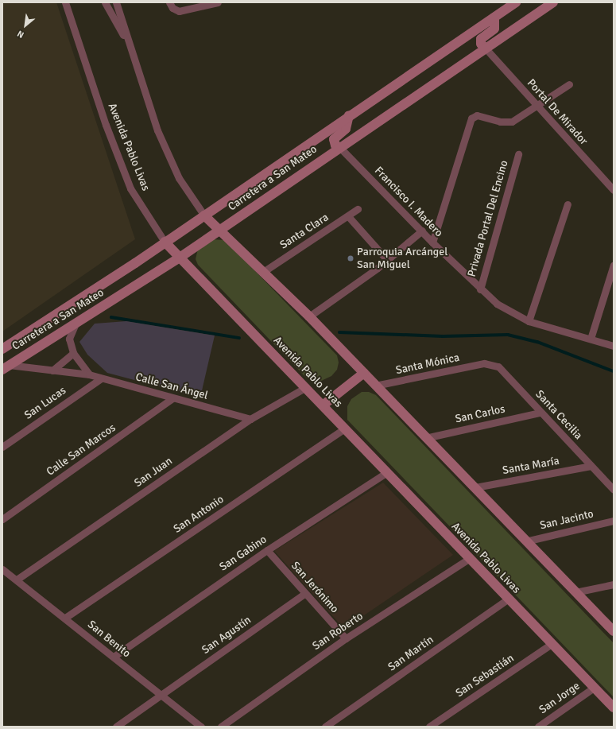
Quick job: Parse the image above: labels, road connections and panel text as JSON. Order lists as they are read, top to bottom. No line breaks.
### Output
{"streets":{"main road":["Avenida Pablo Livas","Carretera a San Mateo"],"street":["Portal De Mirador","Francisco I. Madero","Privada Portal Del Encino","Santa Clara","Santa Mónica","Calle San Ángel","San Lucas","San Carlos","Santa Cecilia","Calle San Marcos","Santa María","San Juan","San Antonio","San Jacinto","San Gabino","San Jerónimo","San Roberto","San Agustín","San Benito","San Martín","San Sebastián","San Jorge"]},"crossings":[["Portal De Mirador","Carretera a San Mateo"],["Avenida Pablo Livas","Carretera a San Mateo"],["Avenida Pablo Livas","San Juan"],["Avenida Pablo Livas","San Antonio"],["Avenida Pablo Livas","San Gabino"],["Avenida Pablo Livas","San Roberto"],["Avenida Pablo Livas","San Martín"],["Avenida Pablo Livas","San Sebastián"],["Avenida Pablo Livas","San Jorge"],["Carretera a San Mateo","Francisco I. Madero"],["Carretera a San Mateo","Calle San Ángel"],["Francisco I. Madero","Privada Portal Del Encino"],["Santa Mónica","Santa Cecilia"],["Calle San Ángel","San Lucas"],["Calle San Ángel","Calle San Marcos"],["Calle San Ángel","San Juan"],["San Carlos","Santa Cecilia"],["Santa Cecilia","Santa María"],["San Juan","San Benito"],["San Antonio","San Benito"],["San Gabino","San Jerónimo"],["San Gabino","San Benito"],["San Jerónimo","San Roberto"],["San Jerónimo","San Agustín"],["San Agustín","San Benito"]],"places":["Parroquia Arcángel San Miguel"],"north":"bottom left"}
